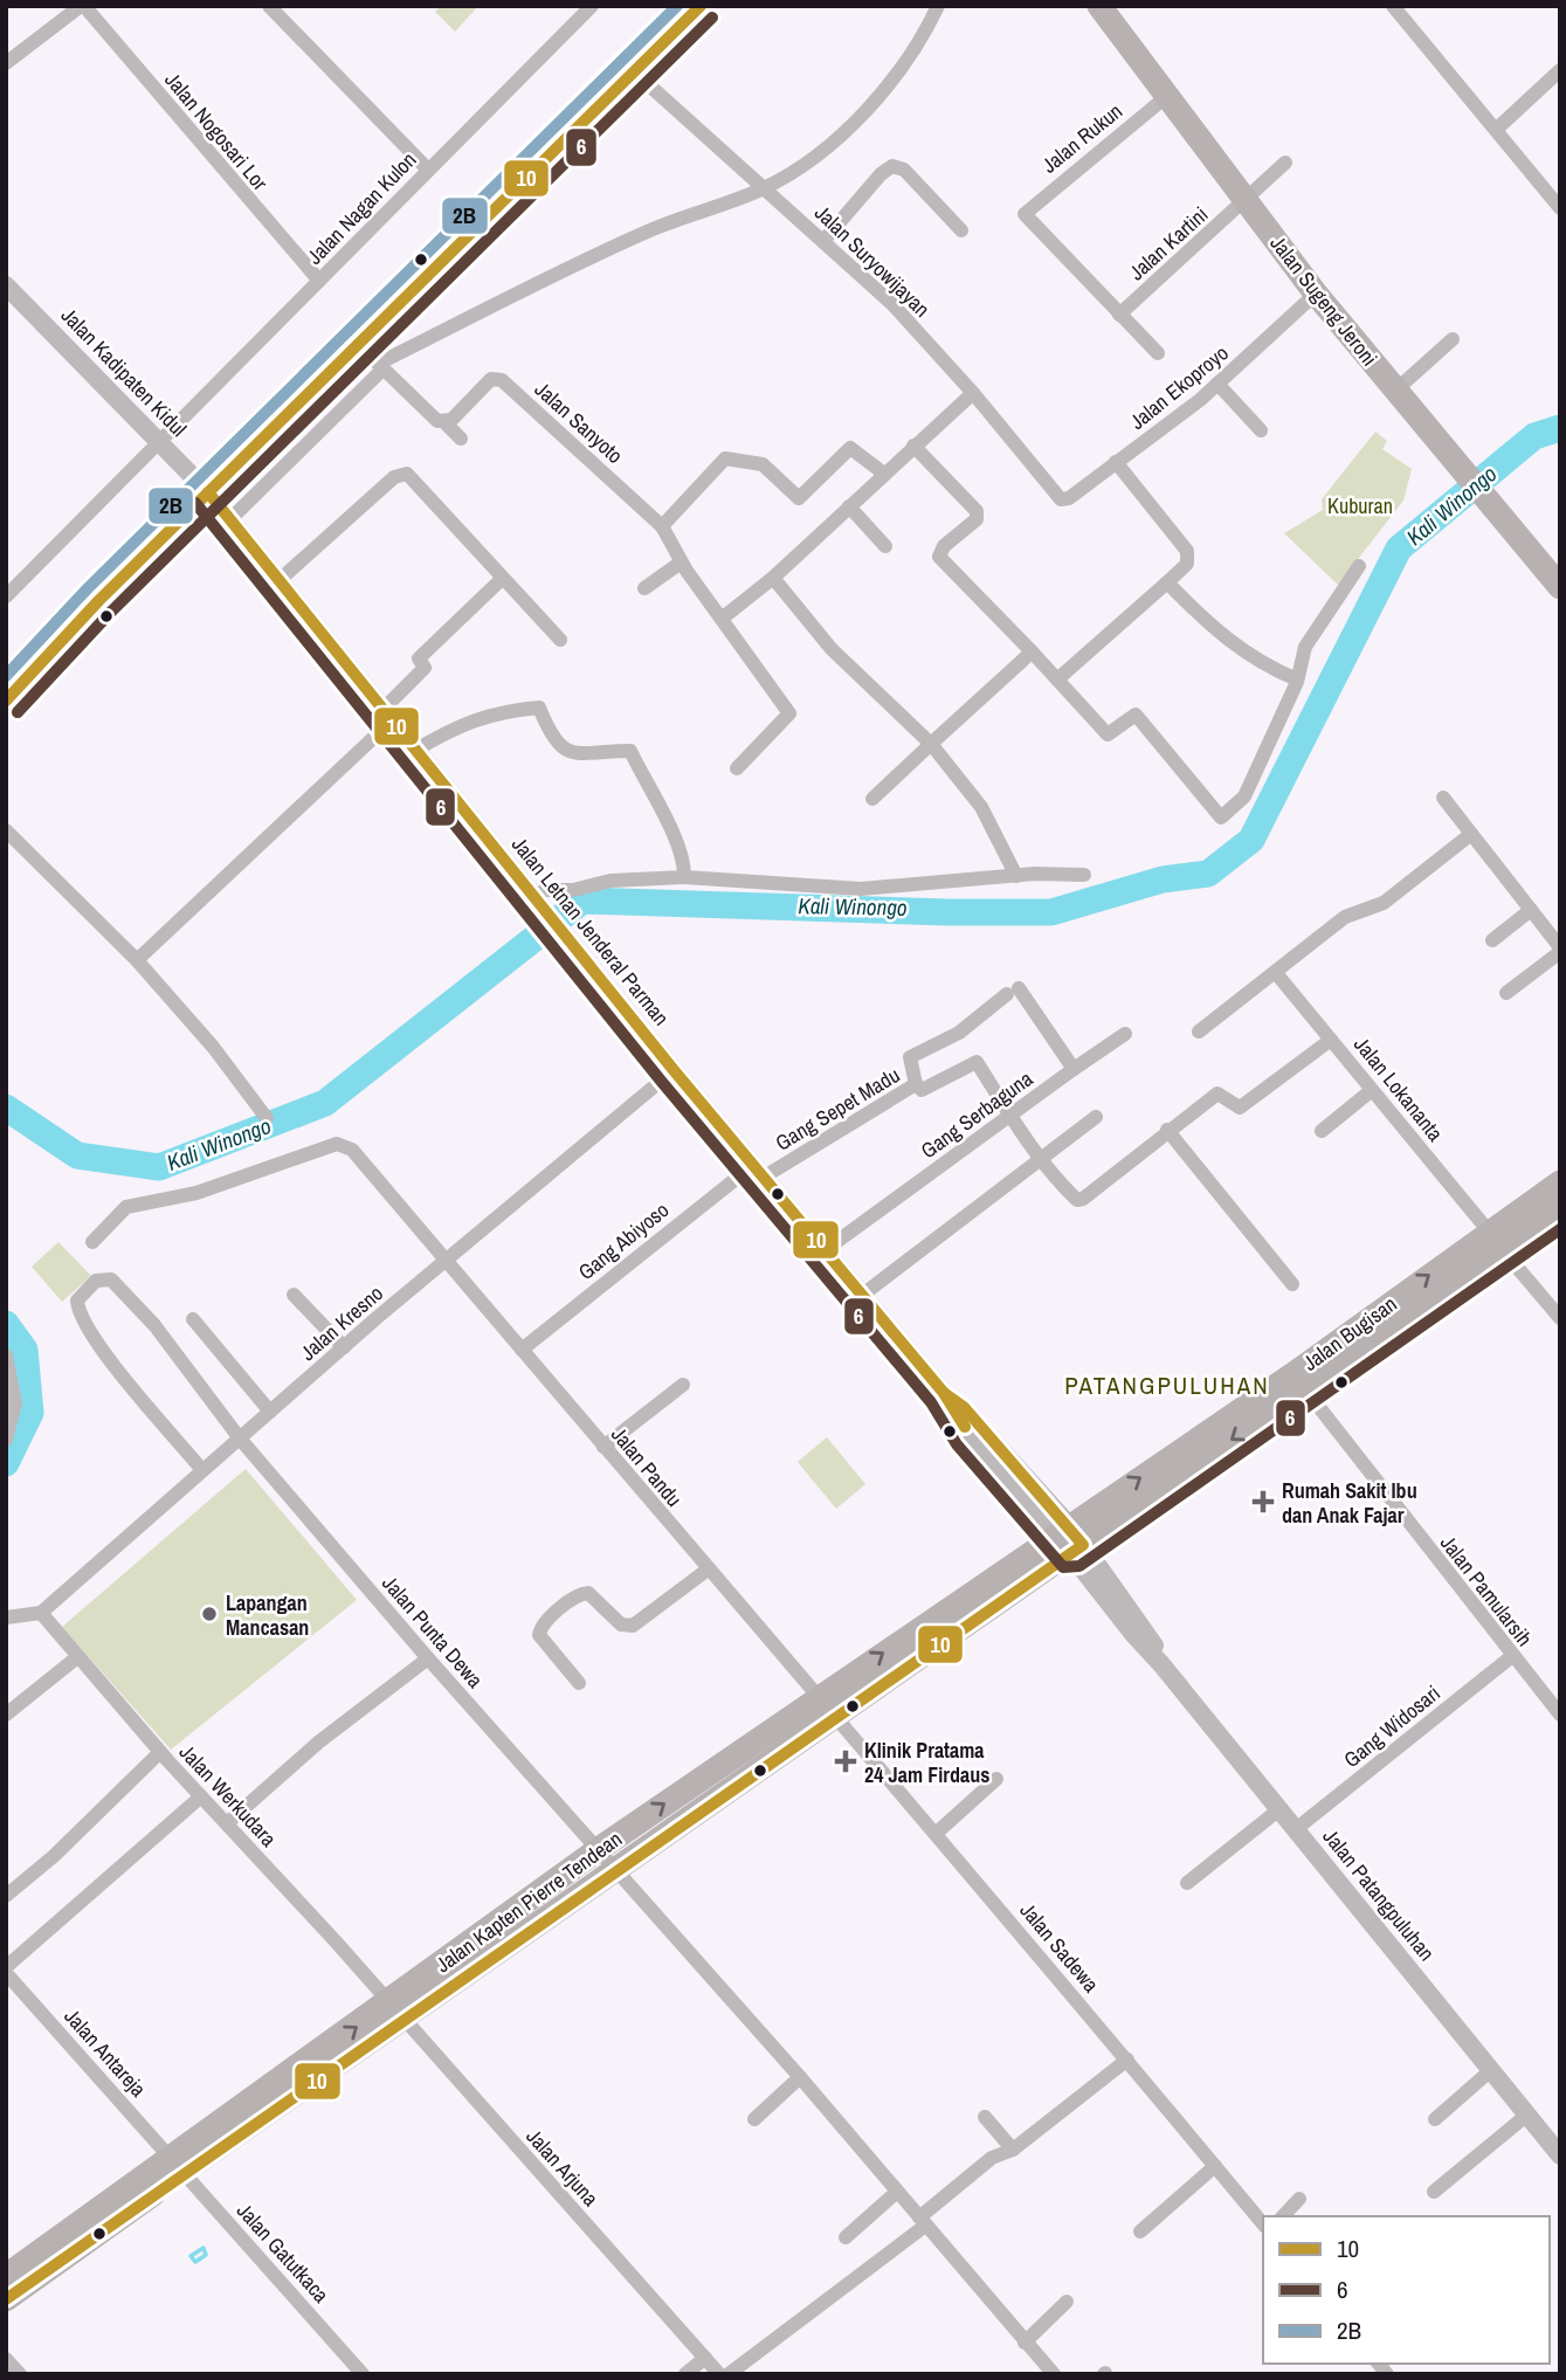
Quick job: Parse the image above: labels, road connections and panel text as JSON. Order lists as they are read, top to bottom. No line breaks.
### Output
{"streets":{"main road":["Jalan Sugeng Jeroni","Jalan Bugisan","Jalan Kapten Pierre Tendean"],"street":["Jalan Nogosari Lor","Jalan Rukun","Jalan Nagan Kulon","Jalan Kartini","Jalan Suryowijayan","Jalan Kadipaten Kidul","Jalan Ekoproyo","Jalan Sanyoto","Jalan Letnan Jenderal Parman","Jalan Lokananta","Gang Sepet Madu","Gang Serbaguna","Gang Abiyoso","Jalan Kresno","Jalan Pandu","Jalan Pamularsih","Jalan Punta Dewa","Gang Widosari","Jalan Werkudara","Jalan Patangpuluhan","Jalan Sadewa","Jalan Antareja","Jalan Arjuna","Jalan Gatutkaca"]},"crossings":[["Jalan Nogosari Lor","Jalan Nagan Kulon"],["Jalan Rukun","Jalan Kartini"],["Jalan Rukun","Jalan Sugeng Jeroni"],["Jalan Nagan Kulon","Jalan Kadipaten Kidul"],["Jalan Kartini","Jalan Sugeng Jeroni"],["Jalan Suryowijayan","Jalan Ekoproyo"],["Jalan Sugeng Jeroni","Jalan Ekoproyo"],["Jalan Kadipaten Kidul","Jalan Letnan Jenderal Parman"],["Jalan Letnan Jenderal Parman","Gang Sepet Madu"],["Jalan Letnan Jenderal Parman","Gang Serbaguna"],["Jalan Letnan Jenderal Parman","Gang Abiyoso"],["Jalan Letnan Jenderal Parman","Jalan Kresno"],["Jalan Letnan Jenderal Parman","Jalan Bugisan"],["Jalan Letnan Jenderal Parman","Jalan Patangpuluhan"],["Jalan Letnan Jenderal Parman","Jalan Kapten Pierre Tendean"],["Jalan Lokananta","Jalan Bugisan"],["Gang Sepet Madu","Gang Serbaguna"],["Gang Sepet Madu","Gang Abiyoso"],["Gang Abiyoso","Jalan Pandu"],["Jalan Kresno","Jalan Pandu"],["Jalan Kresno","Jalan Punta Dewa"],["Jalan Kresno","Jalan Werkudara"],["Jalan Bugisan","Jalan Pamularsih"],["Jalan Bugisan","Jalan Kapten Pierre Tendean"],["Jalan Pandu","Jalan Kapten Pierre Tendean"],["Jalan Pandu","Jalan Sadewa"],["Jalan Pamularsih","Gang Widosari"],["Jalan Punta Dewa","Jalan Kapten Pierre Tendean"],["Gang Widosari","Jalan Patangpuluhan"],["Jalan Werkudara","Jalan Kapten Pierre Tendean"],["Jalan Werkudara","Jalan Arjuna"],["Jalan Kapten Pierre Tendean","Jalan Sadewa"],["Jalan Kapten Pierre Tendean","Jalan Antareja"],["Jalan Kapten Pierre Tendean","Jalan Arjuna"],["Jalan Kapten Pierre Tendean","Jalan Gatutkaca"],["Jalan Antareja","Jalan Gatutkaca"]],"districts":["PATANGPULUHAN"],"water":["Kali Winongo"],"parks":["Kuburan"],"places":{"health":["Rumah Sakit Ibu dan Anak Fajar","Klinik Pratama 24 Jam Firdaus"],"other":["Lapangan Mancasan"]},"lines":["transit line 10","transit line 2B","transit line 6"],"legend":["10","6","2B"]}
